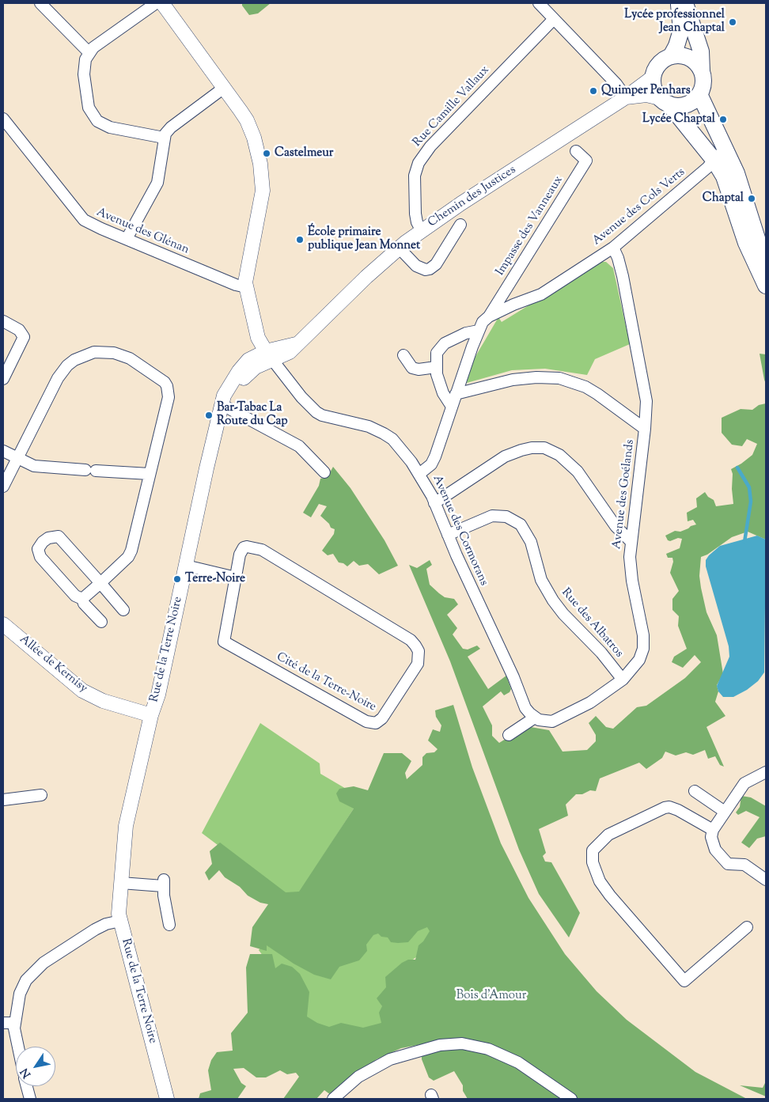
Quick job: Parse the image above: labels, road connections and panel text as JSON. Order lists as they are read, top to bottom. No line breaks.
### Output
{"streets":{"street":["Rue Camille Vallaux","Chemin des Justices","Avenue des Cols Verts","Impasse des Vanneaux","Avenue des Glénan","Avenue des Goélands","Avenue des Cormorans","Rue des Albatros","Rue de la Terre Noire","Allée de Kernisy","Cité de la Terre-Noire"]},"crossings":[["Rue Camille Vallaux","Chemin des Justices"],["Chemin des Justices","Avenue des Cormorans"],["Chemin des Justices","Rue de la Terre Noire"],["Avenue des Cols Verts","Impasse des Vanneaux"],["Avenue des Cols Verts","Avenue des Goélands"],["Avenue des Goélands","Avenue des Cormorans"],["Avenue des Goélands","Rue des Albatros"],["Avenue des Cormorans","Rue des Albatros"],["Rue de la Terre Noire","Allée de Kernisy"]],"parks":["Bois d'Amour"],"places":["Lycée professionnel Jean Chaptal","Quimper Penhars","Lycée Chaptal","Castelmeur","Chaptal","École primaire publique Jean Monnet","Bar-Tabac La Route du Cap","Terre-Noire"],"north":"bottom left"}
